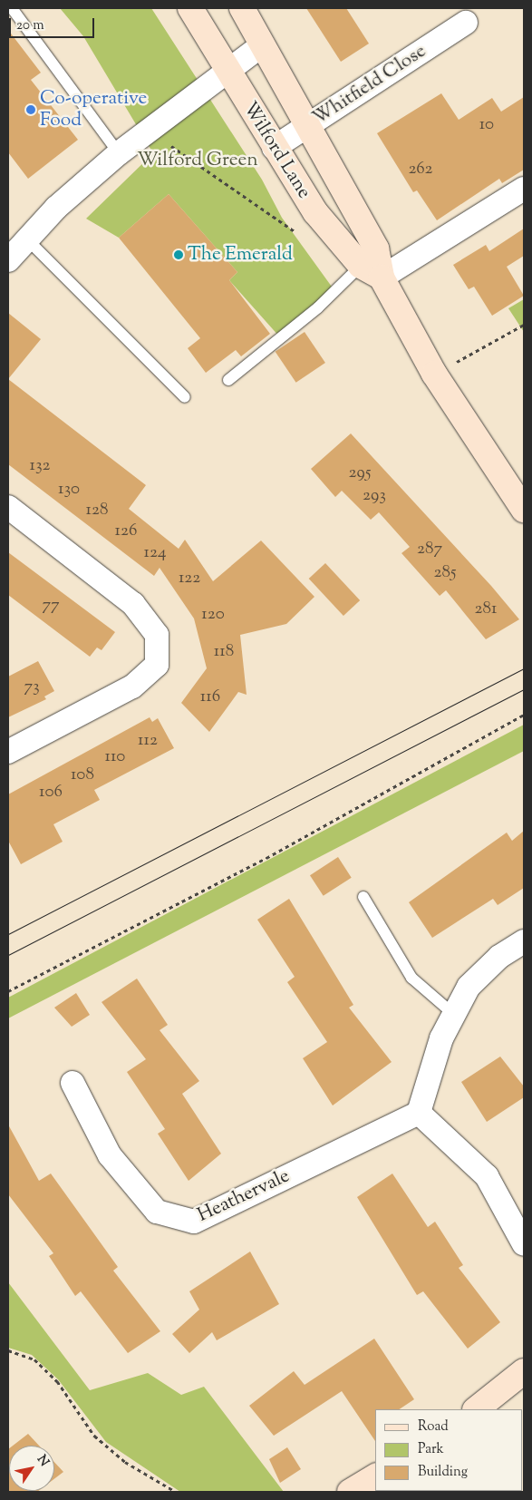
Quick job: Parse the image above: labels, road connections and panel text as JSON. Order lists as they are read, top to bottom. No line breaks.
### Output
{"streets":{"main road":["Wilford Lane"],"street":["Whitfield Close","Heathervale"]},"crossings":[["Whitfield Close","Wilford Lane"]],"parks":["Wilford Green"],"places":["Co-operative Food","The Emerald"],"house_numbers":["10","262","132","295","130","293","128","126","287","124","285","122","77","281","120","118","73","116","112","110","108","106"],"legend":["Road","Park","Building"],"scale_bar":"20 m","north":"top right"}
